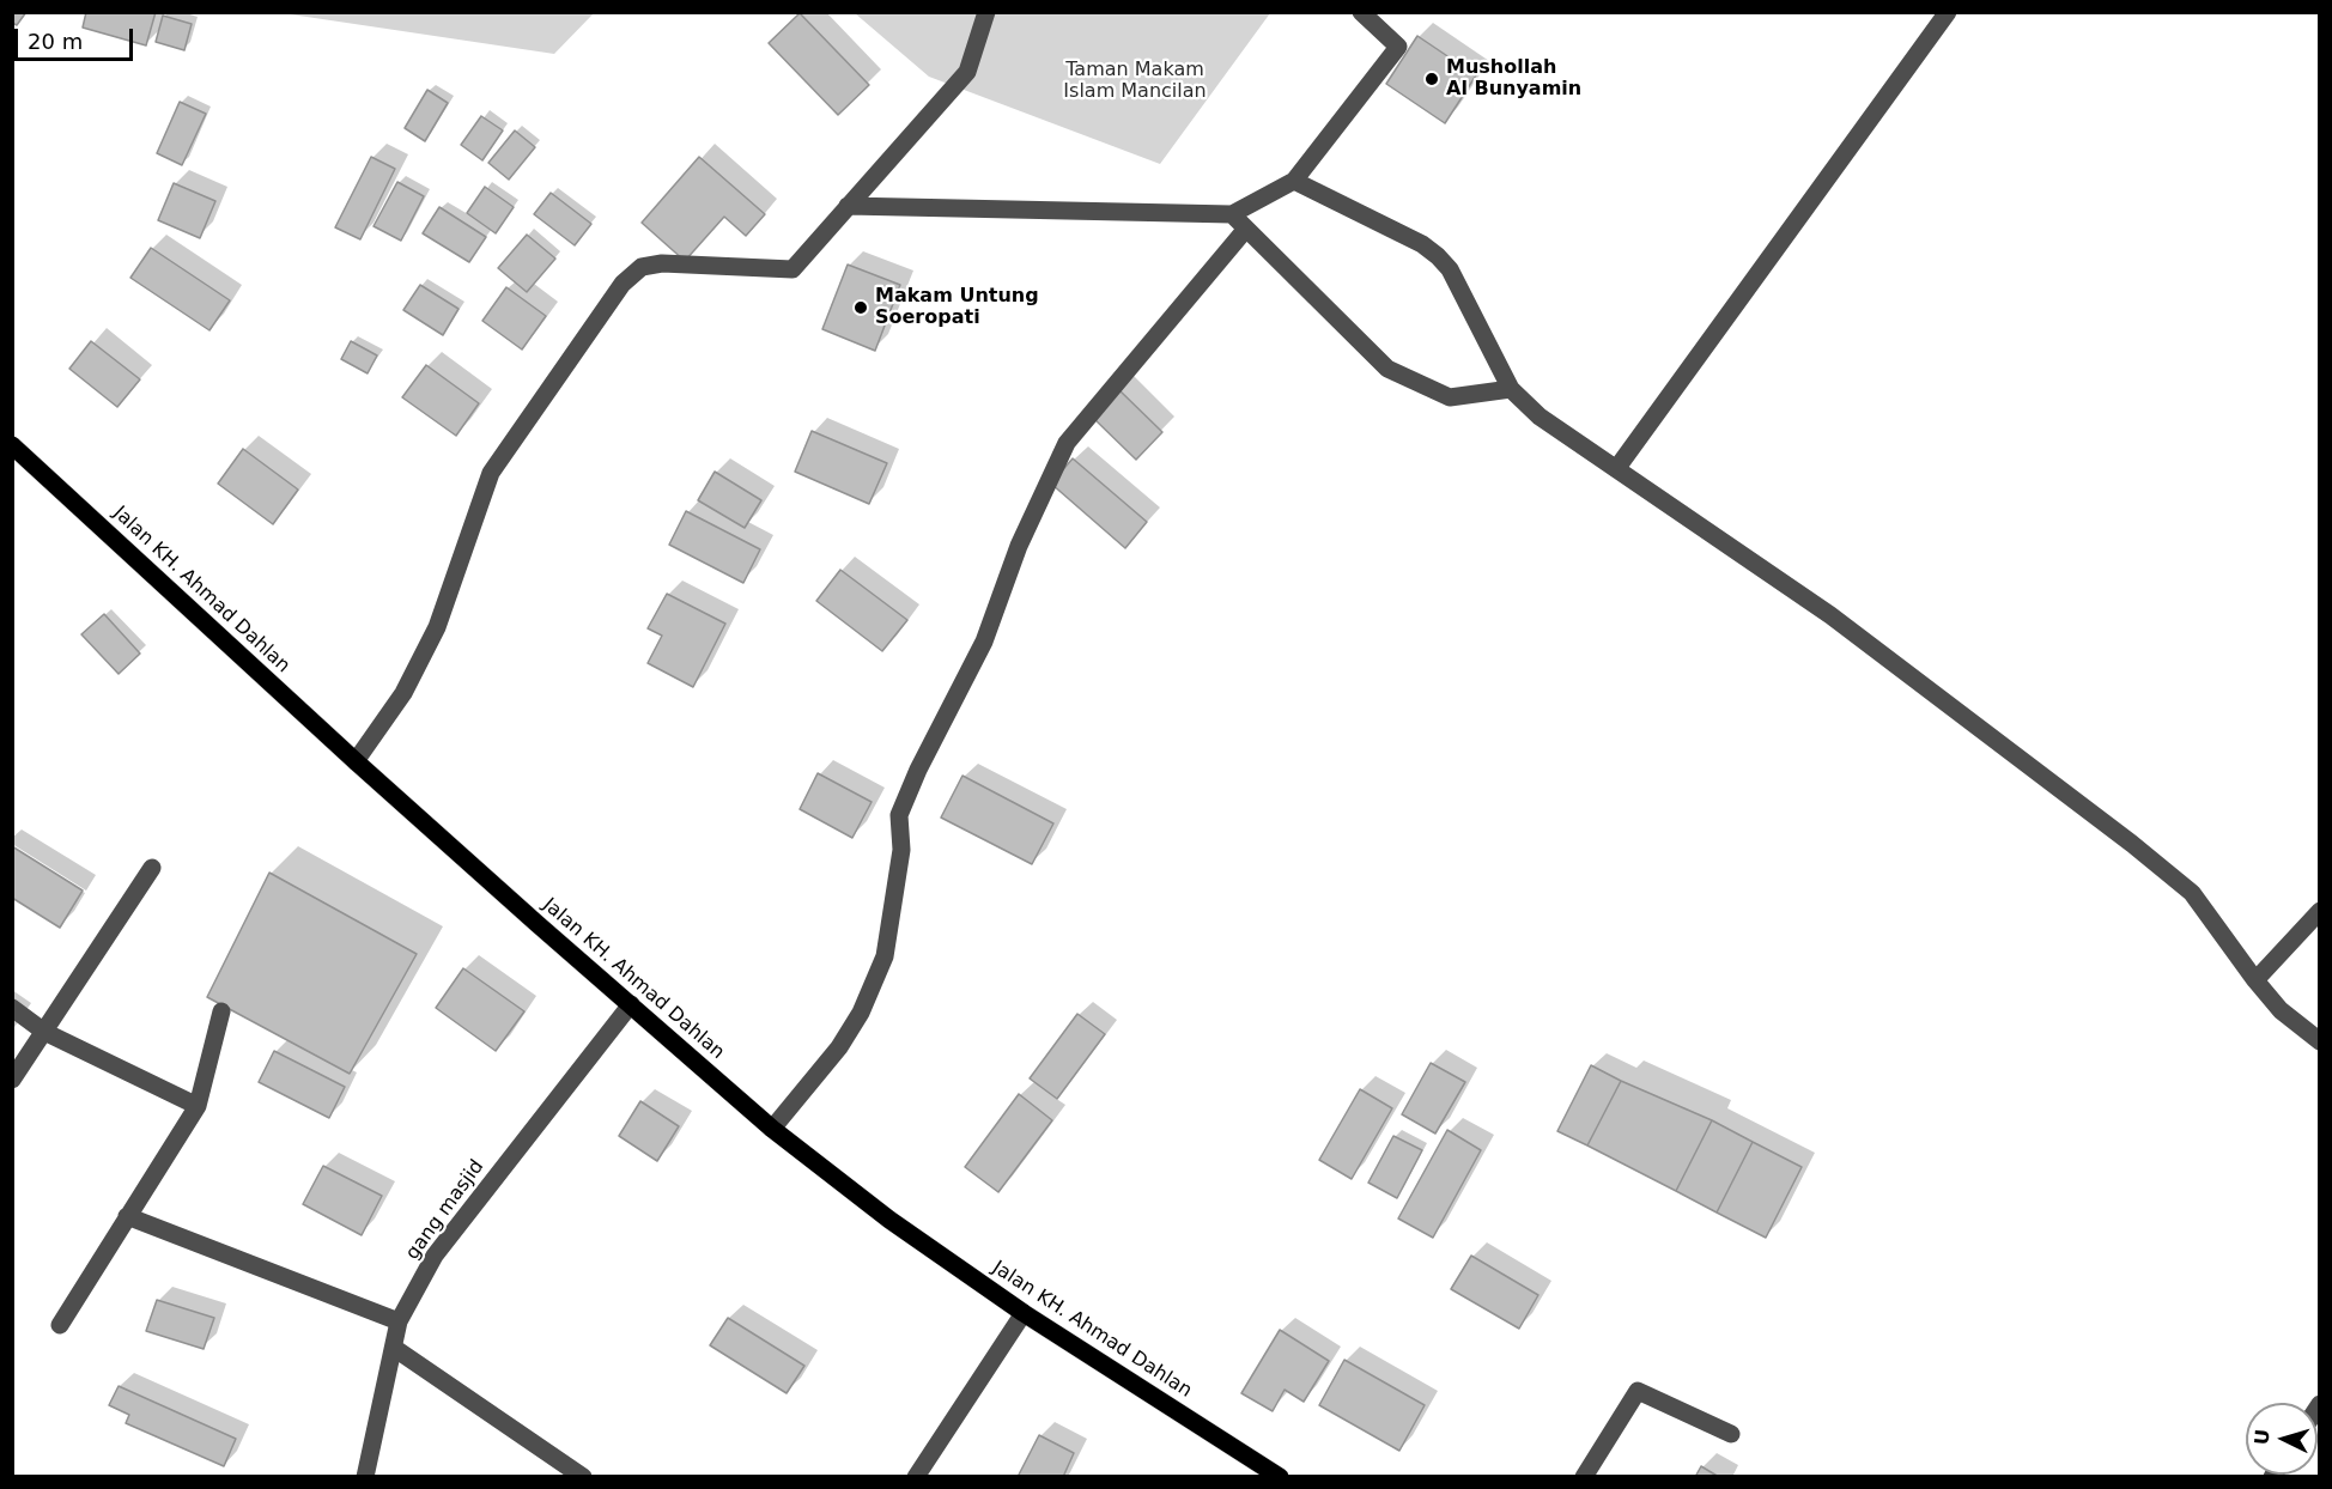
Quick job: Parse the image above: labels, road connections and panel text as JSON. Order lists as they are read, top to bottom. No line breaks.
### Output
{"streets":{"main road":["Jalan KH. Ahmad Dahlan"],"street":["gang masjid"]},"crossings":[["Jalan KH. Ahmad Dahlan","gang masjid"]],"parks":["Taman Makam Islam Mancilan"],"places":["Mushollah Al Bunyamin","Makam Untung Soeropati"],"scale_bar":"20 m","north":"left"}
